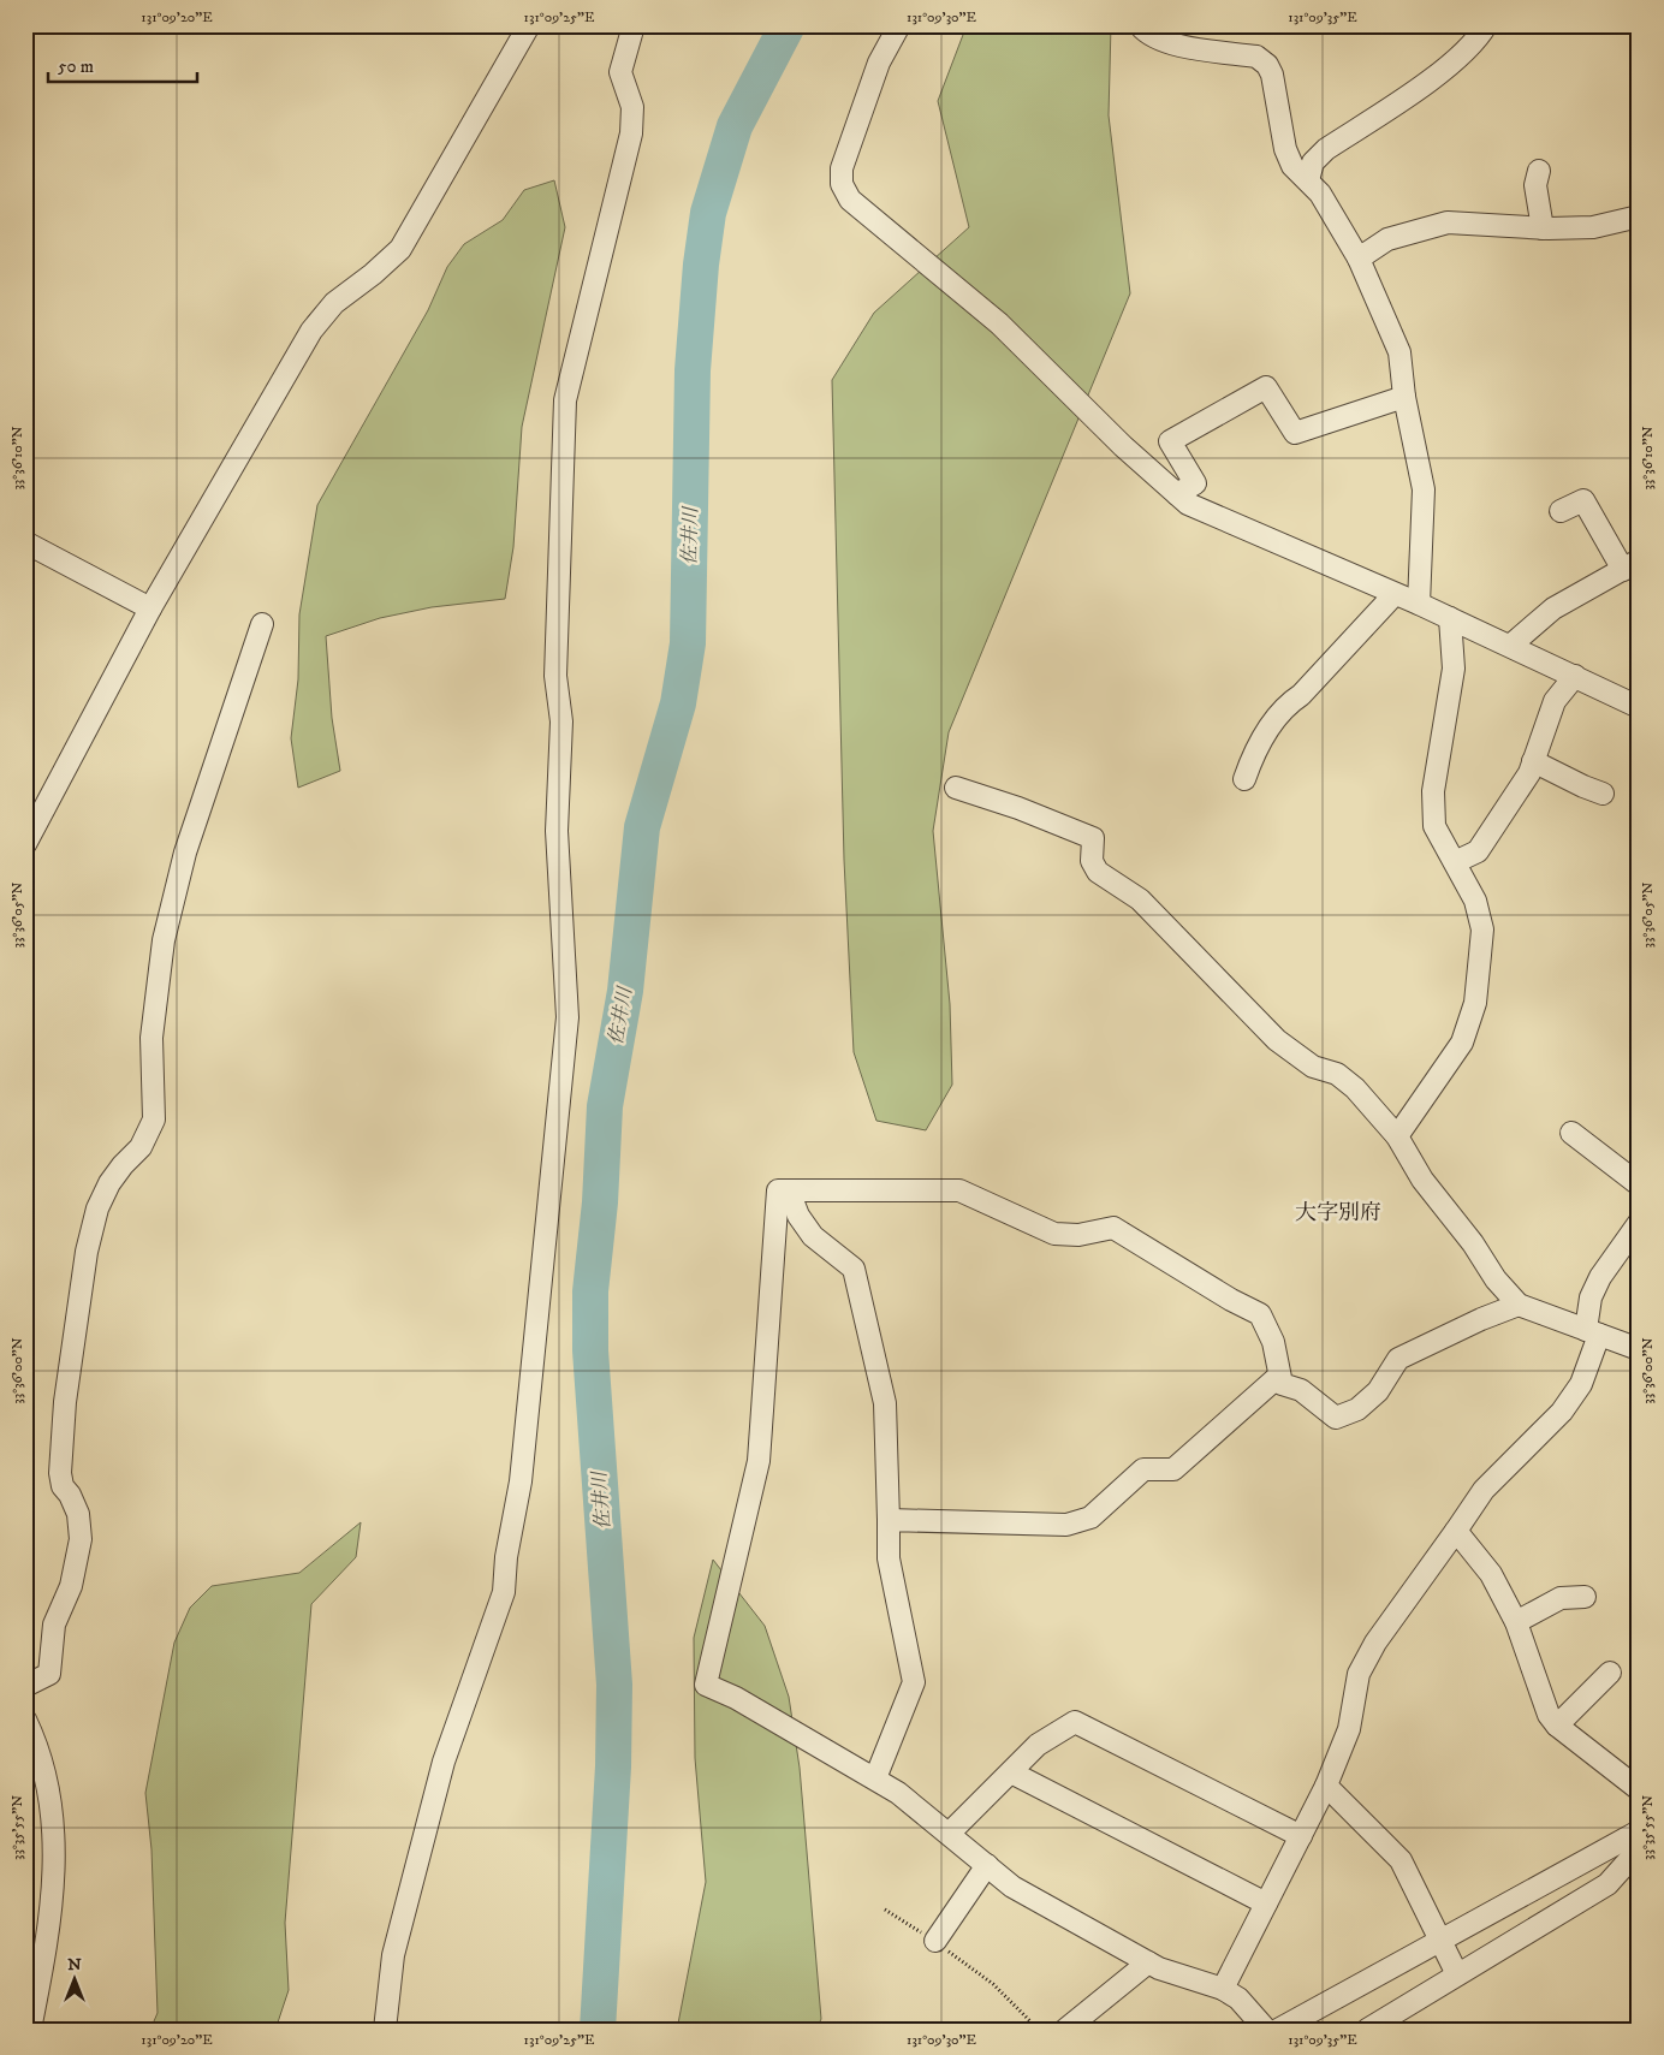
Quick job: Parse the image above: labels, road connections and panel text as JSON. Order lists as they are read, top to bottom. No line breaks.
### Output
{"districts":["大字別府"],"water":["佐井川"],"scale_bar":"50 m","north":"top","coordinates":["131°09'20\"E","131°09'25\"E","131°09'30\"E","131°09'35\"E","33°36'10\"N","33°36'05\"N","33°36'00\"N","33°35'55\"N"]}
